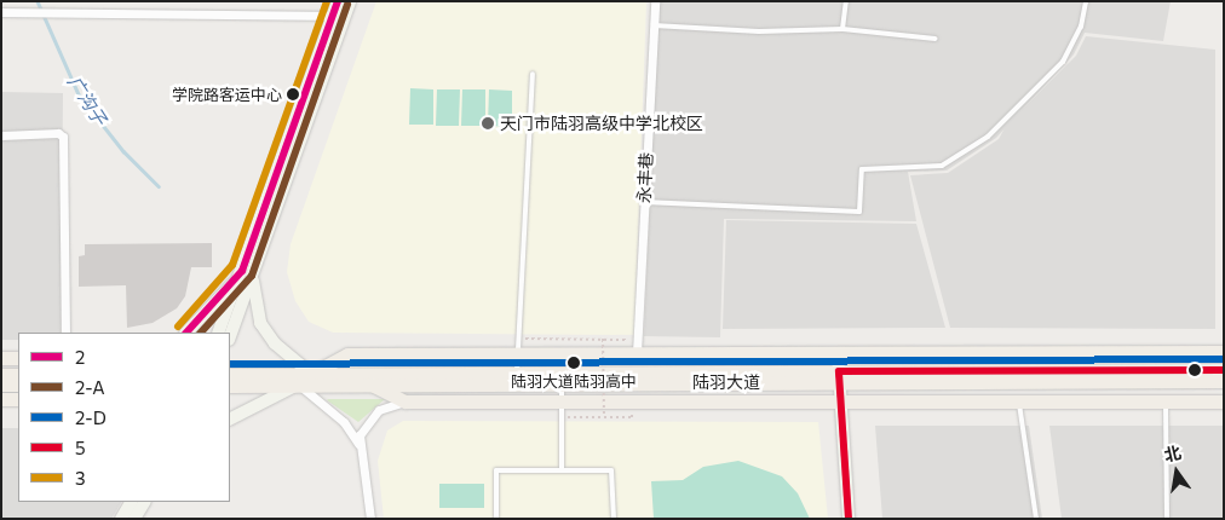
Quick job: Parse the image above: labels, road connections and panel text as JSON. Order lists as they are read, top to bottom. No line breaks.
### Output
{"streets":{"main road":["陆羽大道"],"street":["永丰巷"]},"water":["广沟子"],"places":["学院路客运中心","天门市陆羽高级中学北校区","陆羽大道陆羽高中"],"lines":["transit line 2","transit line 3","transit line 2-A","transit line 2-D","transit line 5"],"legend":["2","2-A","2-D","5","3"],"north":"top"}
